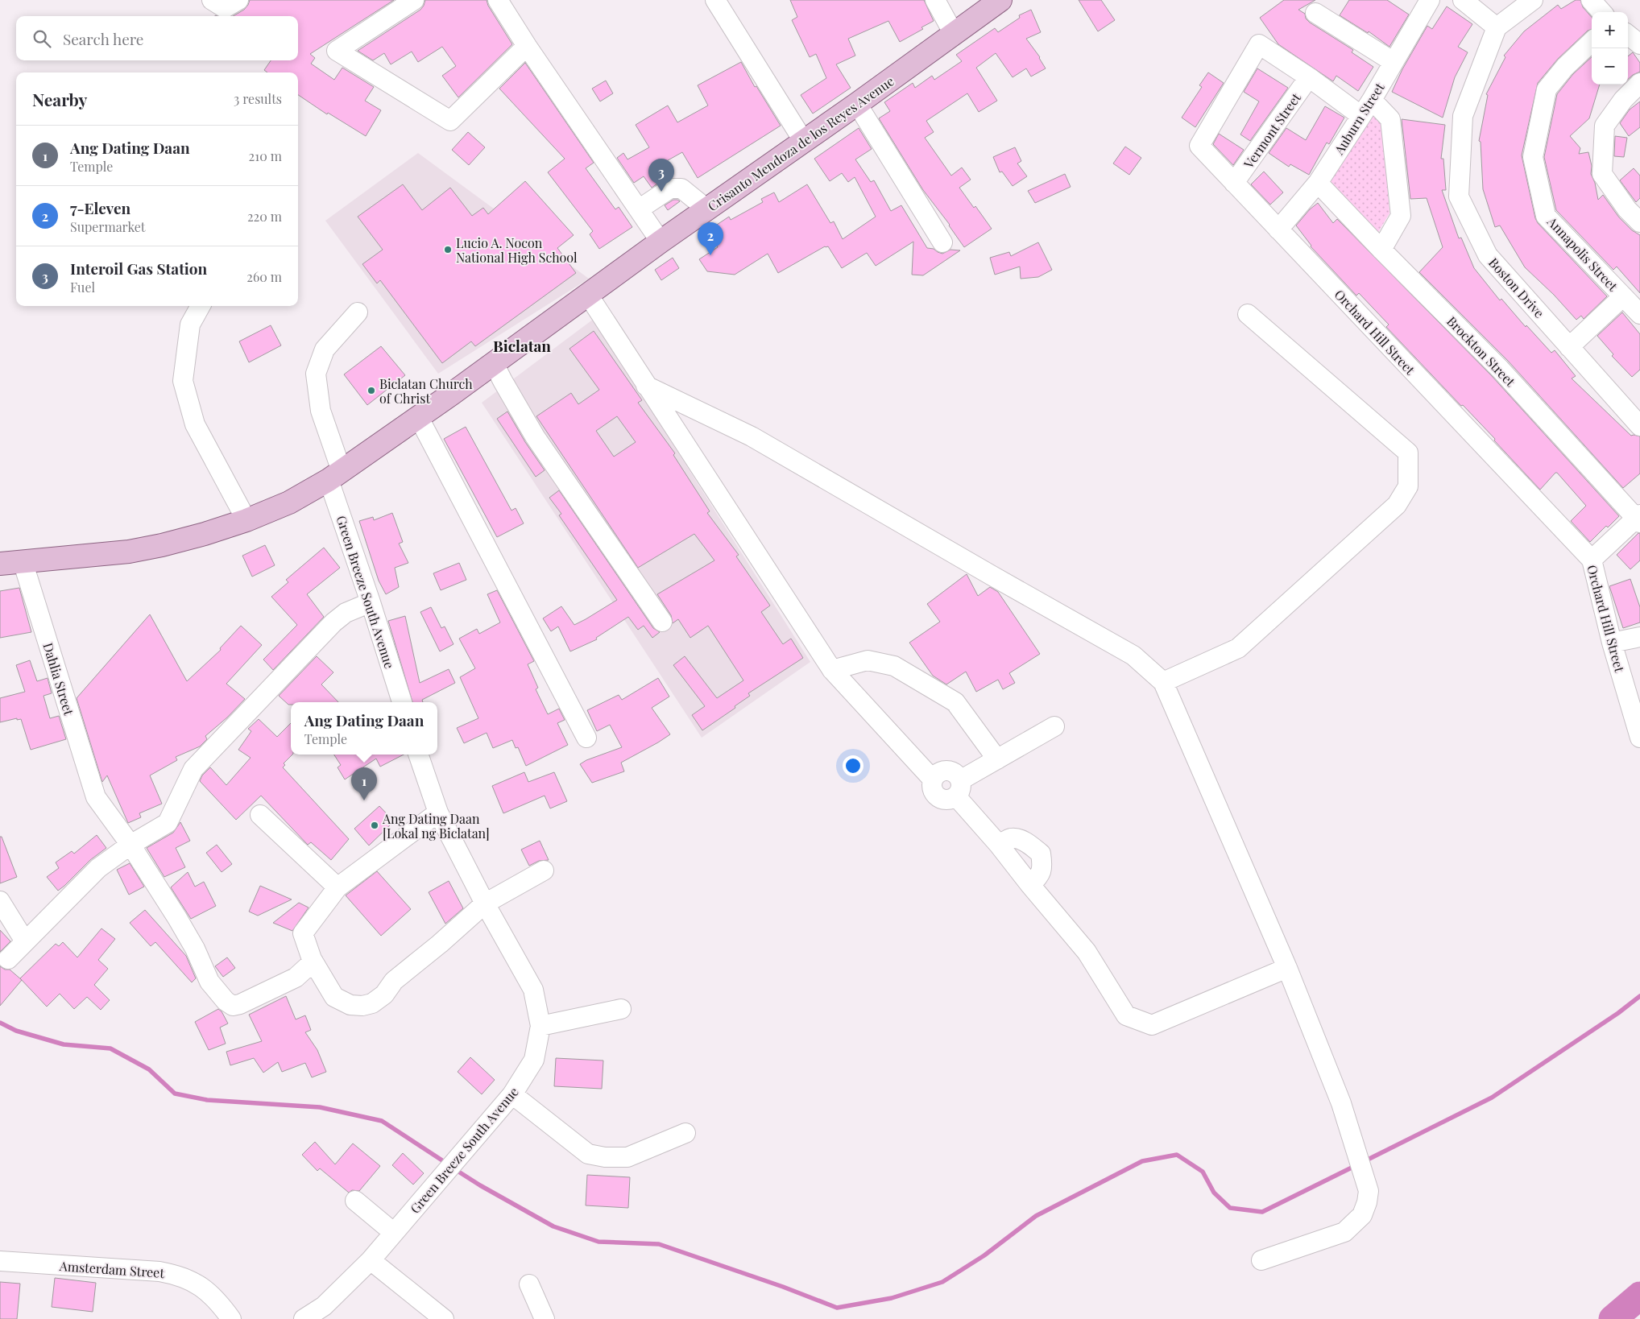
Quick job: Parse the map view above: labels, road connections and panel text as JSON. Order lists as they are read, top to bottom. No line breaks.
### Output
{"streets":{"main road":["Crisanto Mendoza de los Reyes Avenue"],"street":["Auburn Street","Vermont Street","Annapolis Street","Boston Drive","Orchard Hill Street","Brockton Street","Green Breeze South Avenue","Dahlia Street","Amsterdam Street"]},"crossings":[["Auburn Street","Orchard Hill Street"],["Auburn Street","Brockton Street"],["Vermont Street","Orchard Hill Street"],["Crisanto Mendoza de los Reyes Avenue","Green Breeze South Avenue"],["Crisanto Mendoza de los Reyes Avenue","Dahlia Street"]],"districts":["Biclatan"],"places":["Lucio A. Nocon National High School","Biclatan Church of Christ","Ang Dating Daan [Lokal ng Biclatan]"],"page":{"map_buttons":["+","−"],"search":"Search here","heading":["Nearby","3 results"],"list":[{"mark":"1","name":"Ang Dating Daan","note":"Temple","value":"210 m"},{"mark":"2","name":"7-Eleven","note":"Supermarket","value":"220 m"},{"mark":"3","name":"Interoil Gas Station","note":"Fuel","value":"260 m"}],"pins":["3","2","1"],"popup":["Ang Dating Daan","Temple"]}}
